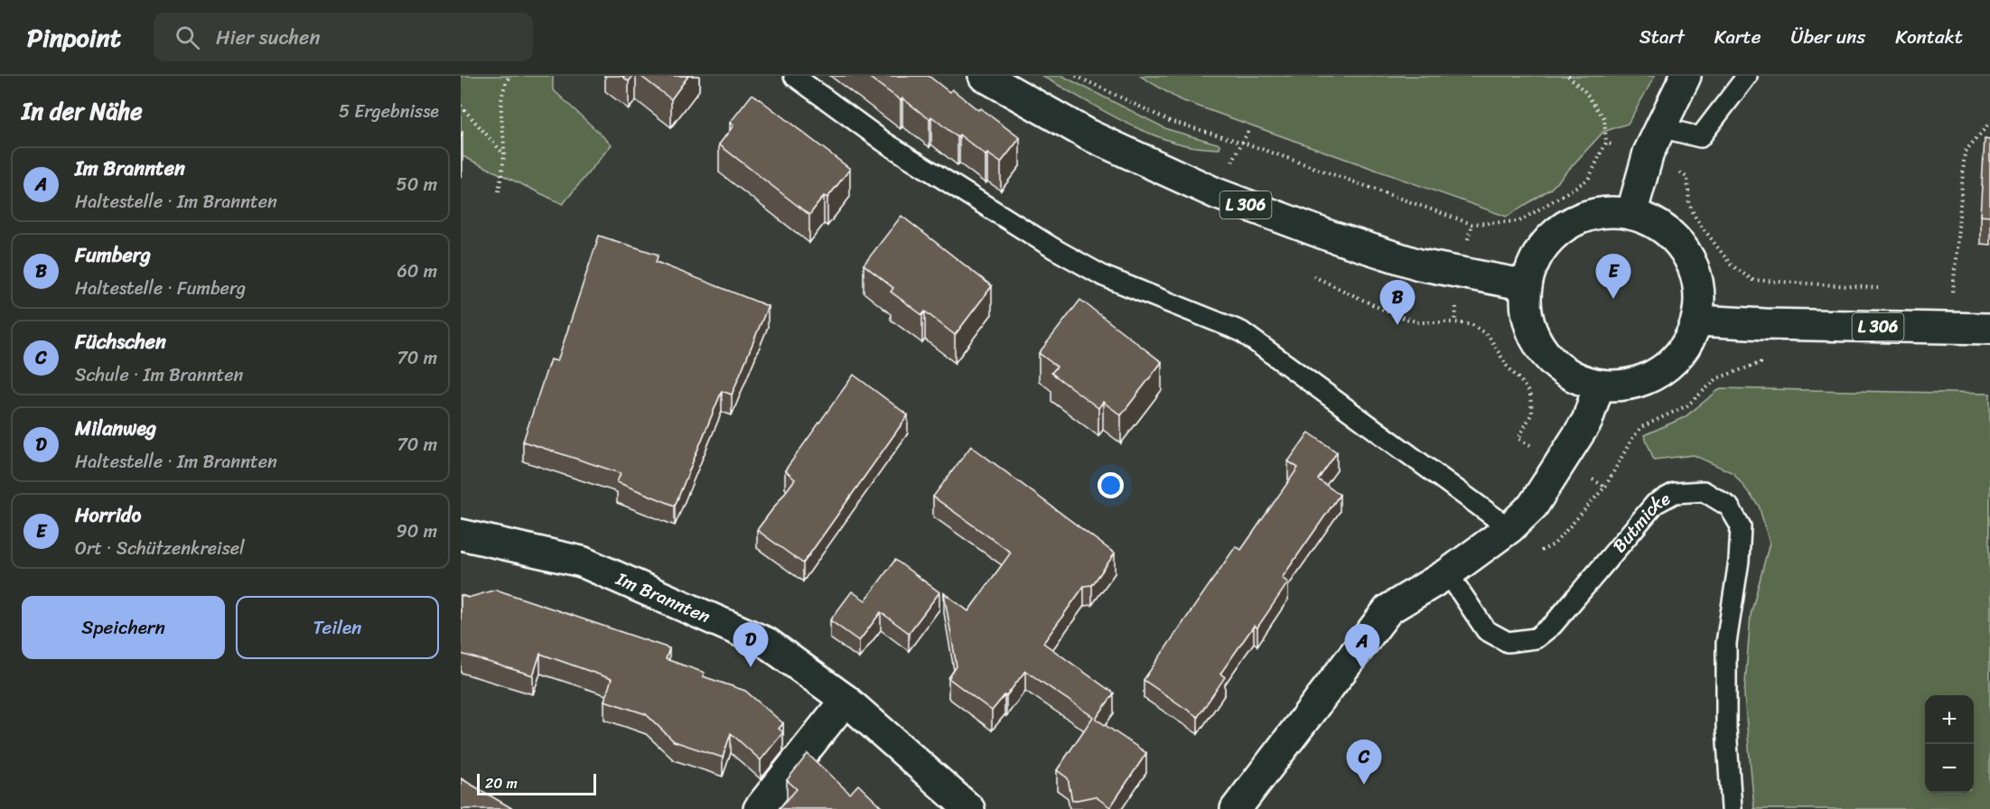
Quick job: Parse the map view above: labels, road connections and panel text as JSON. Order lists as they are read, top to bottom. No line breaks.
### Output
{"streets":{"street":["L 306","Im Brannten"],"lane":["Butmicke"]},"scale_bar":"20 m","page":{"header":"Pinpoint","search":"Hier suchen","nav":["Start","Karte","Über uns","Kontakt"],"heading":["In der Nähe","5 Ergebnisse"],"list":[{"mark":"A","name":"Im Brannten","note":"Haltestelle · Im Brannten","value":"50 m"},{"mark":"B","name":"Fumberg","note":"Haltestelle · Fumberg","value":"60 m"},{"mark":"C","name":"Füchschen","note":"Schule · Im Brannten","value":"70 m"},{"mark":"D","name":"Milanweg","note":"Haltestelle · Im Brannten","value":"70 m"},{"mark":"E","name":"Horrido","note":"Ort · Schützenkreisel","value":"90 m"}],"pins":["E","B","D","A","C"],"buttons":["Speichern","Teilen"],"map_buttons":["+","−"],"scale":"20 m"}}
